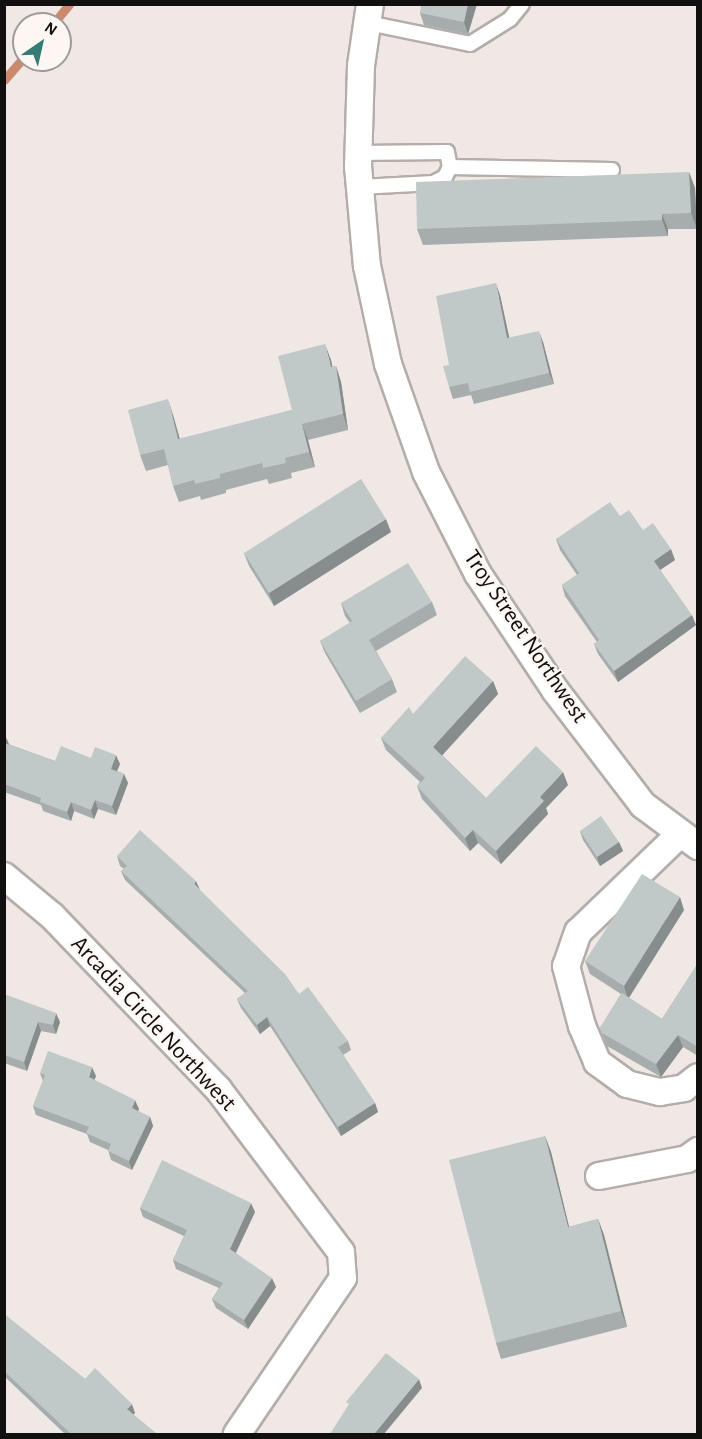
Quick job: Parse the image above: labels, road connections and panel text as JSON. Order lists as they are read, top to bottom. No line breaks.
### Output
{"streets":{"street":["Troy Street Northwest","Arcadia Circle Northwest"]},"north":"top right"}
